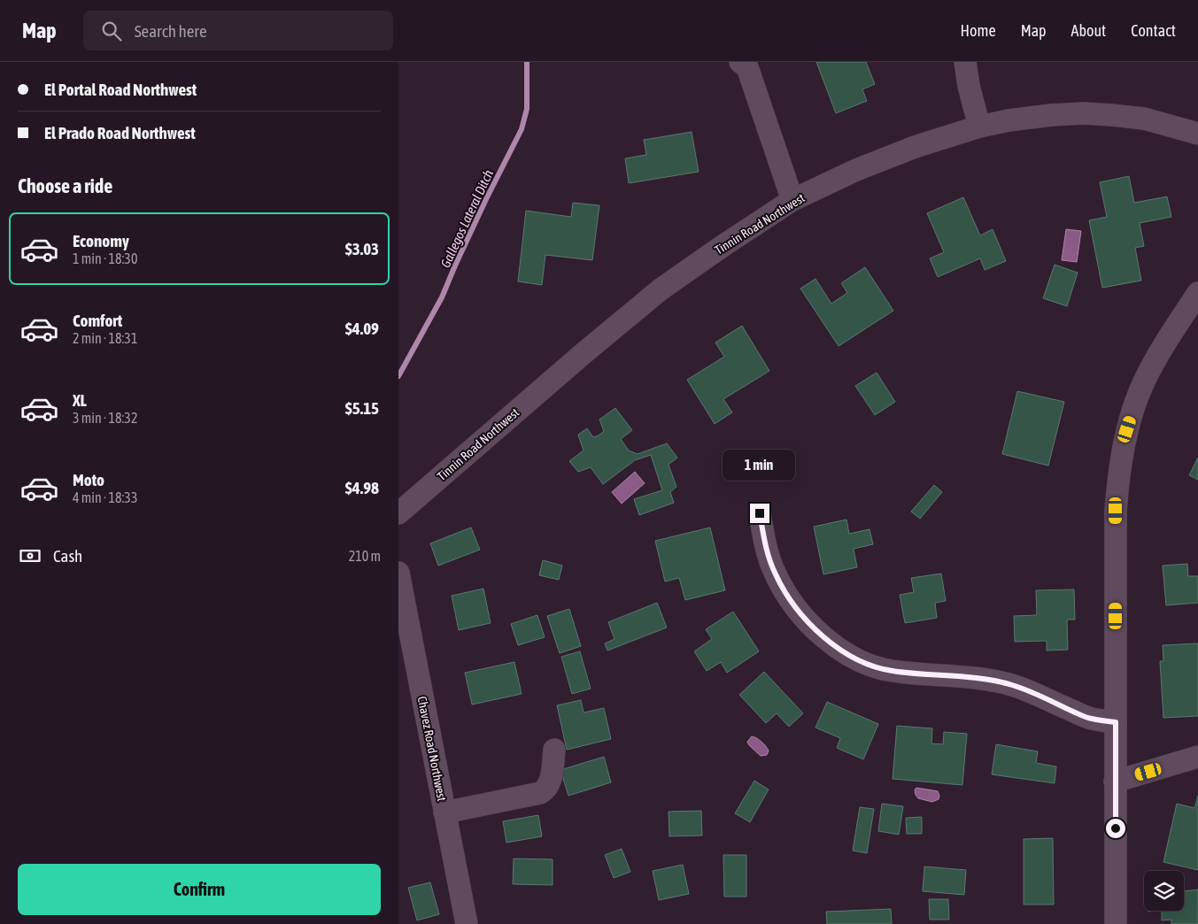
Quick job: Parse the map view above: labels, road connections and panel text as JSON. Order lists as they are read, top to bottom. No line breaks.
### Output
{"streets":{"street":["Tinnin Road Northwest","Chavez Road Northwest"]},"water":["Gallegos Lateral Ditch"],"page":{"header":"Map","search":"Search here","nav":["Home","Map","About","Contact"],"banner":["El Portal Road Northwest","El Prado Road Northwest"],"heading":"Choose a ride","list":[{"name":"Economy","note":"1 min · 18:30","value":"$3.03"},{"name":"Comfort","note":"2 min · 18:31","value":"$4.09"},{"name":"XL","note":"3 min · 18:32","value":"$5.15"},{"name":"Moto","note":"4 min · 18:33","value":"$4.98"}],"bubble":"1 min","pay":["Cash","210 m"],"buttons":"Confirm"}}
